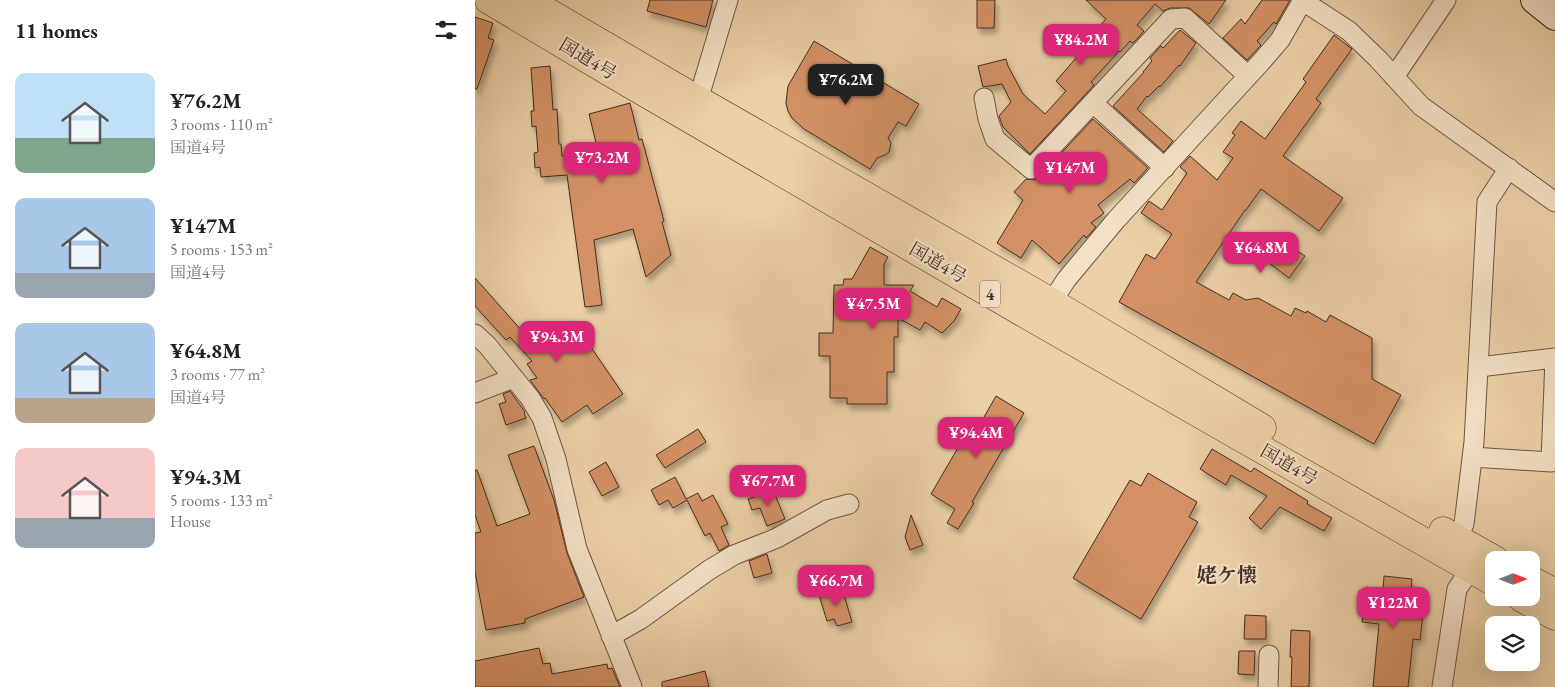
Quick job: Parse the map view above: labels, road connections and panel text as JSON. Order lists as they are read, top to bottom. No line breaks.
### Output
{"streets":{"highway":["国道4号","4"]},"districts":["姥ケ懐"],"north":"right","page":{"heading":"11 homes","price":["¥84.2M","¥76.2M","¥73.2M","¥147M","¥64.8M","¥47.5M","¥94.3M","¥94.4M","¥67.7M","¥66.7M","¥122M"],"list":[{"name":"¥76.2M","note":"3 rooms · 110 m² · 国道4号"},{"name":"¥147M","note":"5 rooms · 153 m² · 国道4号"},{"name":"¥64.8M","note":"3 rooms · 77 m² · 国道4号"},{"name":"¥94.3M","note":"5 rooms · 133 m² · House"}]}}
